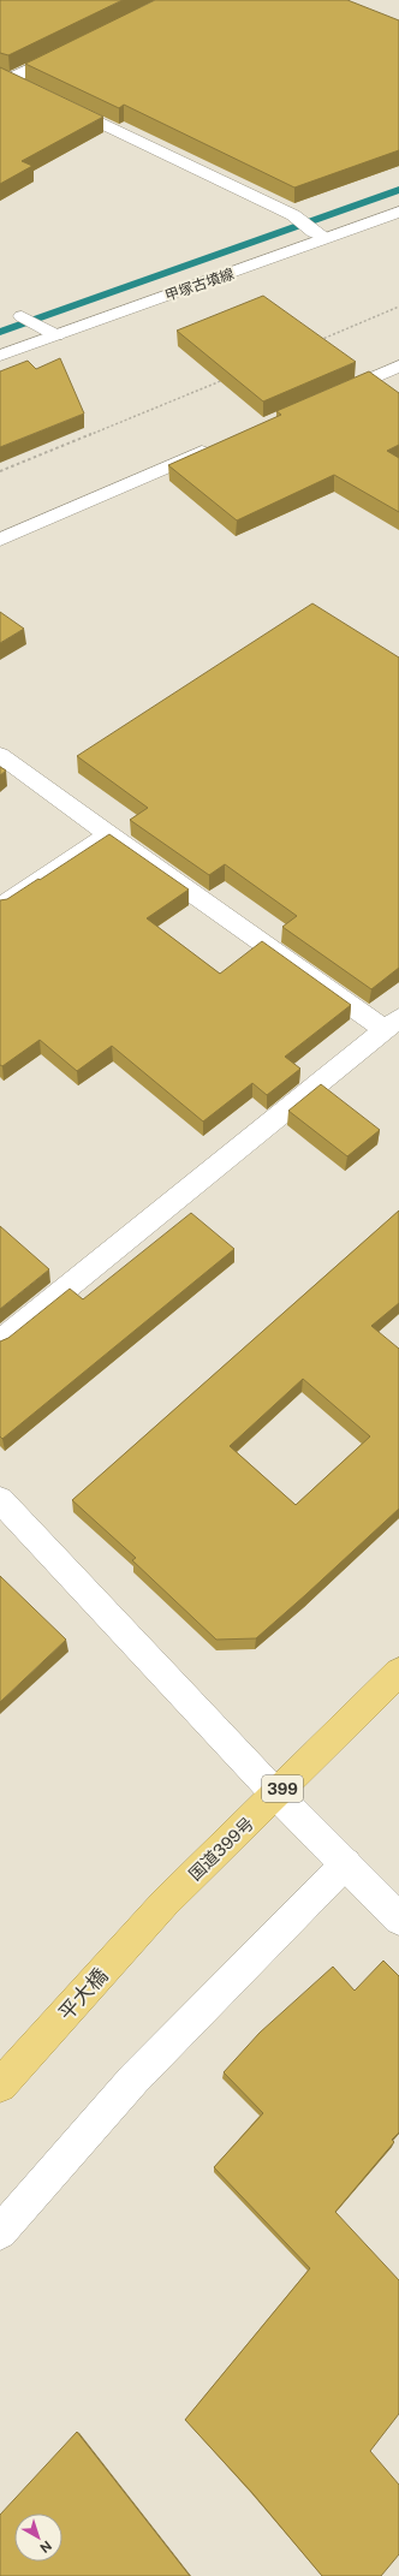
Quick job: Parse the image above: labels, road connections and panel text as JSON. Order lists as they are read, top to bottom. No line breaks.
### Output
{"streets":{"highway":["399","国道399号","平大橋"],"street":["甲塚古墳線"]},"crossings":[["国道399号","平大橋"]],"north":"bottom right"}
